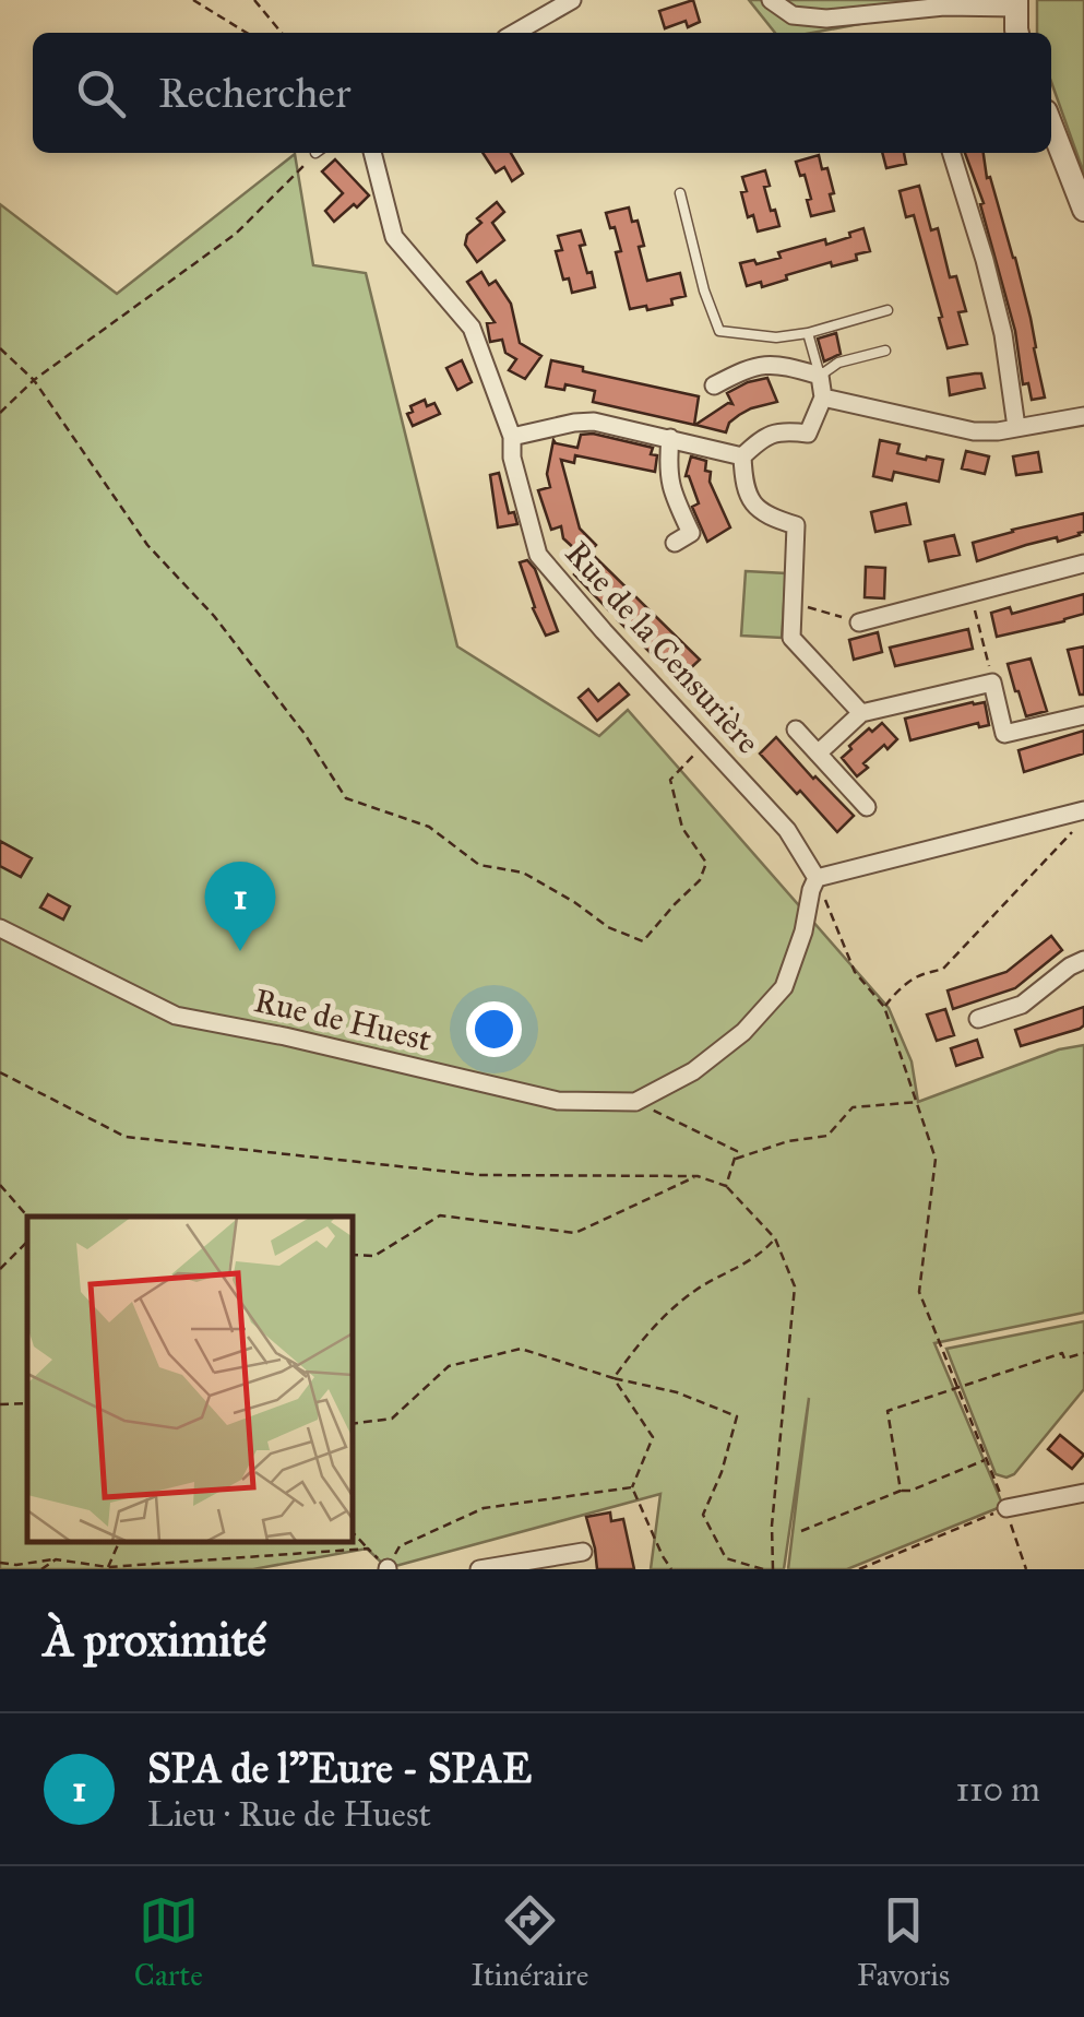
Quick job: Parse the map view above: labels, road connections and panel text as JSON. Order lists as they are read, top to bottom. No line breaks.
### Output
{"streets":{"street":["Rue de la Censurière","Rue de Huest"]},"crossings":[["Rue de la Censurière","Rue de Huest"]],"page":{"search":"Rechercher","pins":"1","heading":"À proximité","list":[{"mark":"1","name":"SPA de l\"Eure - SPAE","note":"Lieu · Rue de Huest","value":"110 m"}],"nav":["Carte","Itinéraire","Favoris"]}}
